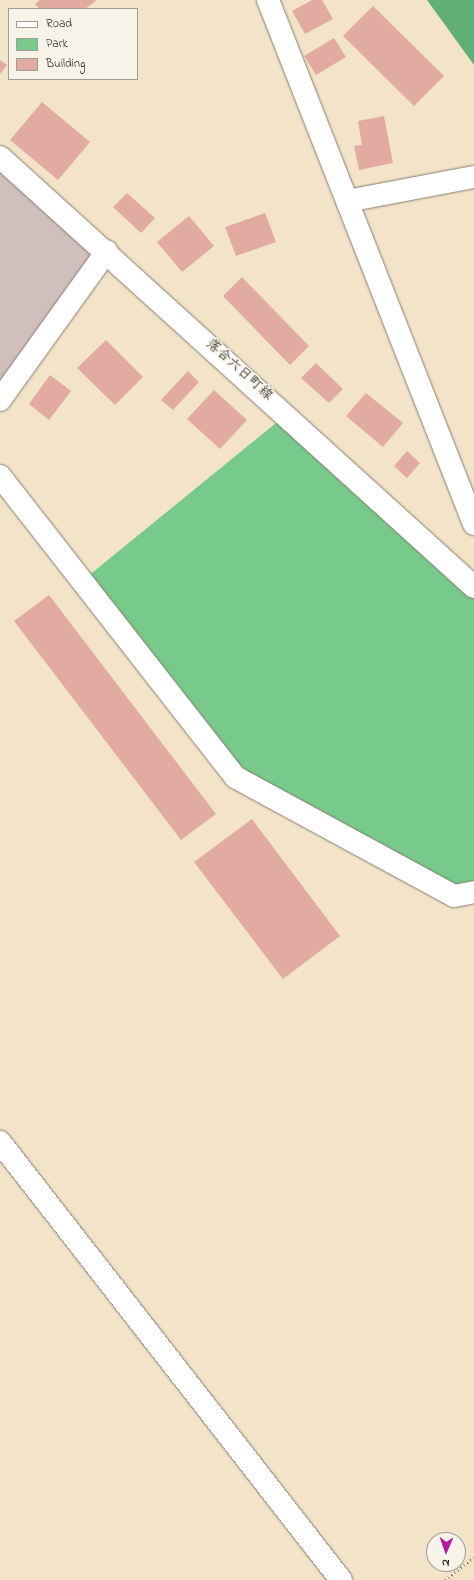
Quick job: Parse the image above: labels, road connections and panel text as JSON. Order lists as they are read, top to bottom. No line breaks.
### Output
{"streets":{"street":["落合六日町線"]},"legend":["Road","Park","Building"],"north":"bottom"}
